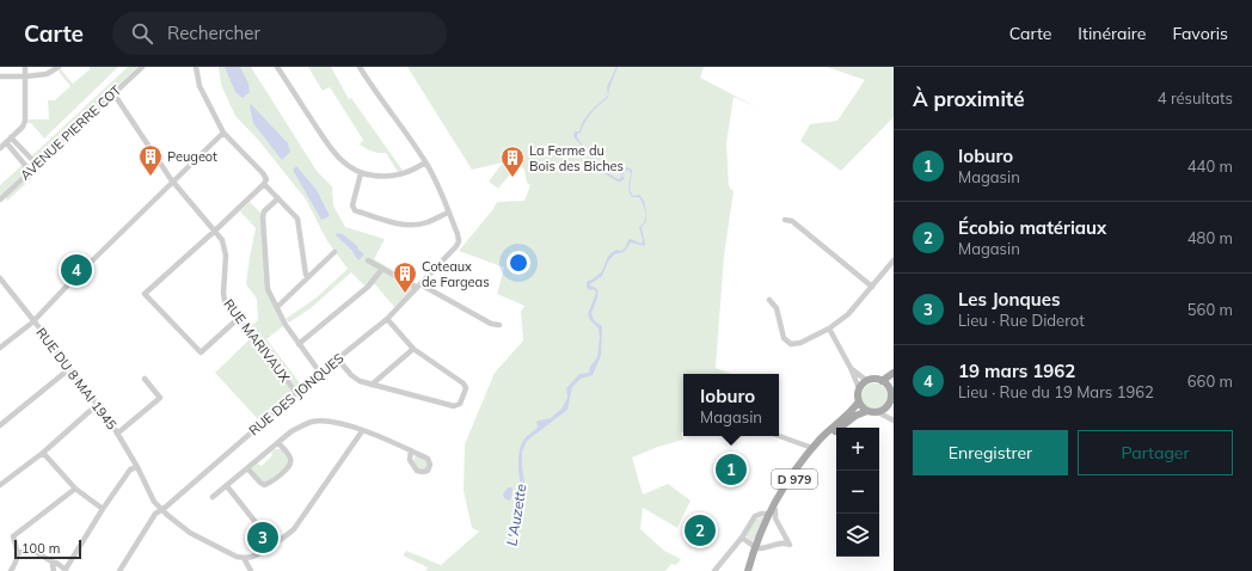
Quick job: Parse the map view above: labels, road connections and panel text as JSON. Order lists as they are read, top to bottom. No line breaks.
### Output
{"streets":{"main road":["D 979"],"street":["AVENUE PIERRE COT","RUE MARIVAUX","RUE DU 8 MAI 1945","RUE DES JONQUES"]},"crossings":[["AVENUE PIERRE COT","RUE MARIVAUX"],["RUE MARIVAUX","RUE DES JONQUES"],["RUE DU 8 MAI 1945","RUE DES JONQUES"]],"water":["L'Auzette"],"places":{"building":["Peugeot","La Ferme du Bois des Biches","Coteaux de Fargeas"]},"scale_bar":"100 m","page":{"header":"Carte","search":"Rechercher","nav":["Carte","Itinéraire","Favoris"],"heading":["À proximité","4 résultats"],"list":[{"mark":"1","name":"Ioburo","note":"Magasin","value":"440 m"},{"mark":"2","name":"Écobio matériaux","note":"Magasin","value":"480 m"},{"mark":"3","name":"Les Jonques","note":"Lieu · Rue Diderot","value":"560 m"},{"mark":"4","name":"19 mars 1962","note":"Lieu · Rue du 19 Mars 1962","value":"660 m"}],"pins":["4","1","2","3"],"popup":["Ioburo","Magasin"],"buttons":["Enregistrer","Partager"],"map_buttons":["+","−"],"scale":"100 m"}}
